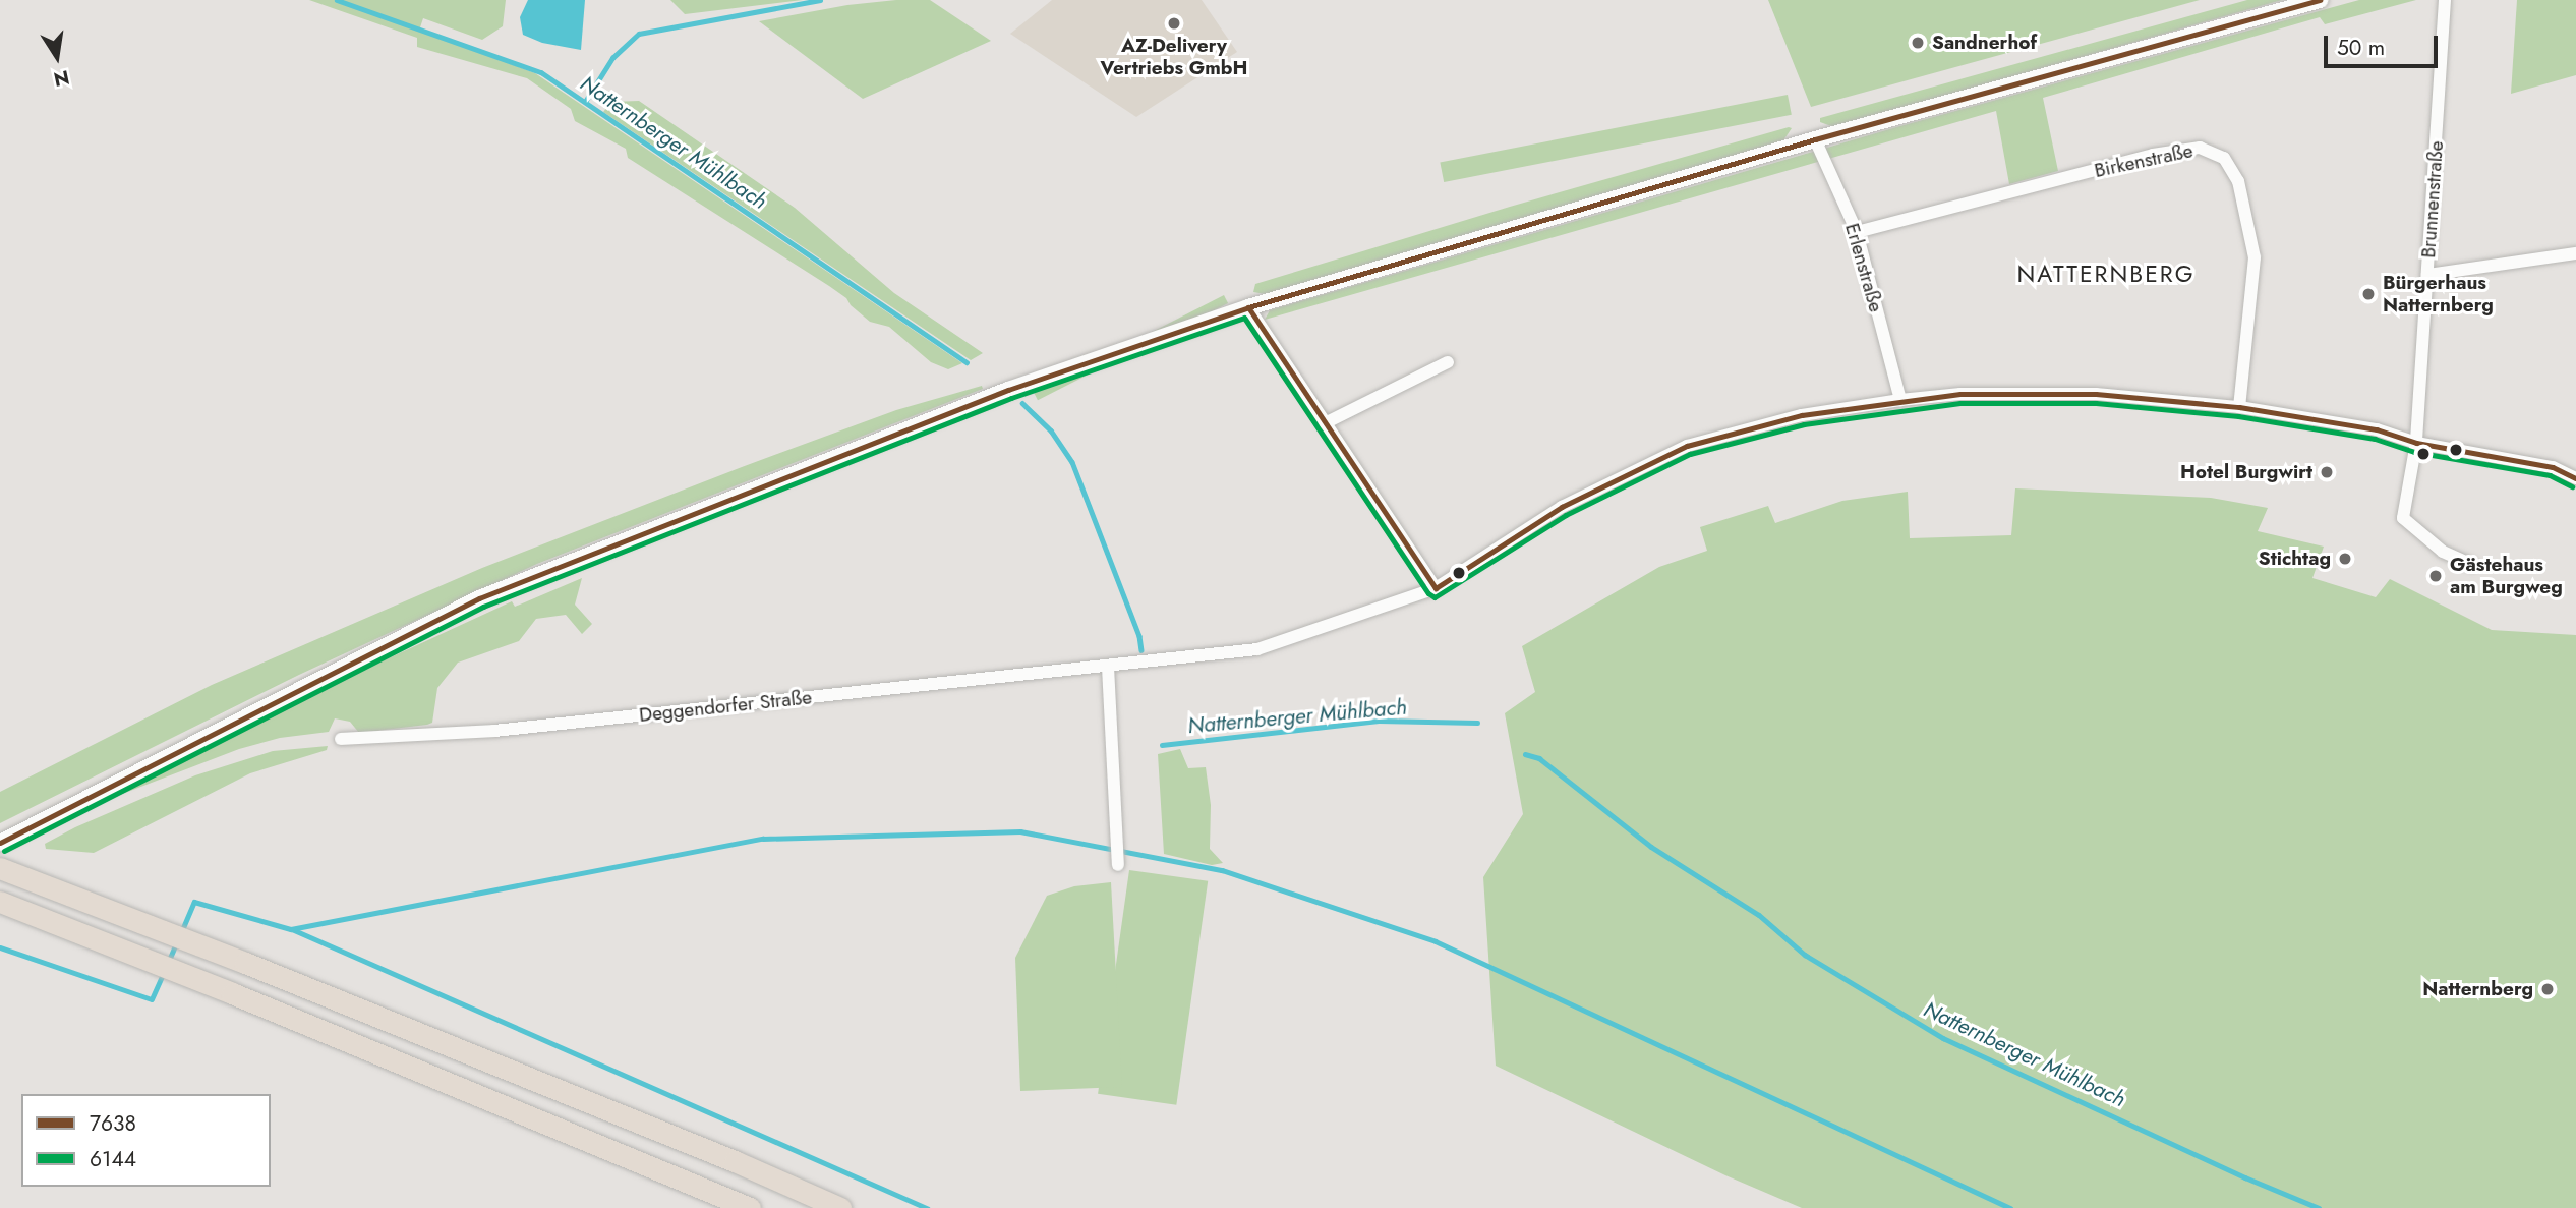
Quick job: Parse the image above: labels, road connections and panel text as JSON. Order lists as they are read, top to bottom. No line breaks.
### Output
{"streets":{"street":["Birkenstraße","Brunnenstraße","Erlenstraße","Deggendorfer Straße"]},"crossings":[["Birkenstraße","Erlenstraße"],["Birkenstraße","Deggendorfer Straße"],["Brunnenstraße","Deggendorfer Straße"],["Erlenstraße","Deggendorfer Straße"]],"districts":["NATTERNBERG"],"water":["Natternberger Mühlbach"],"places":["AZ-Delivery Vertriebs GmbH","Sandnerhof","Bürgerhaus Natternberg","Hotel Burgwirt","Stichtag","Gästehaus am Burgweg","Natternberg"],"lines":["transit line 7638","transit line 6144"],"legend":["7638","6144"],"scale_bar":"50 m","north":"bottom"}
